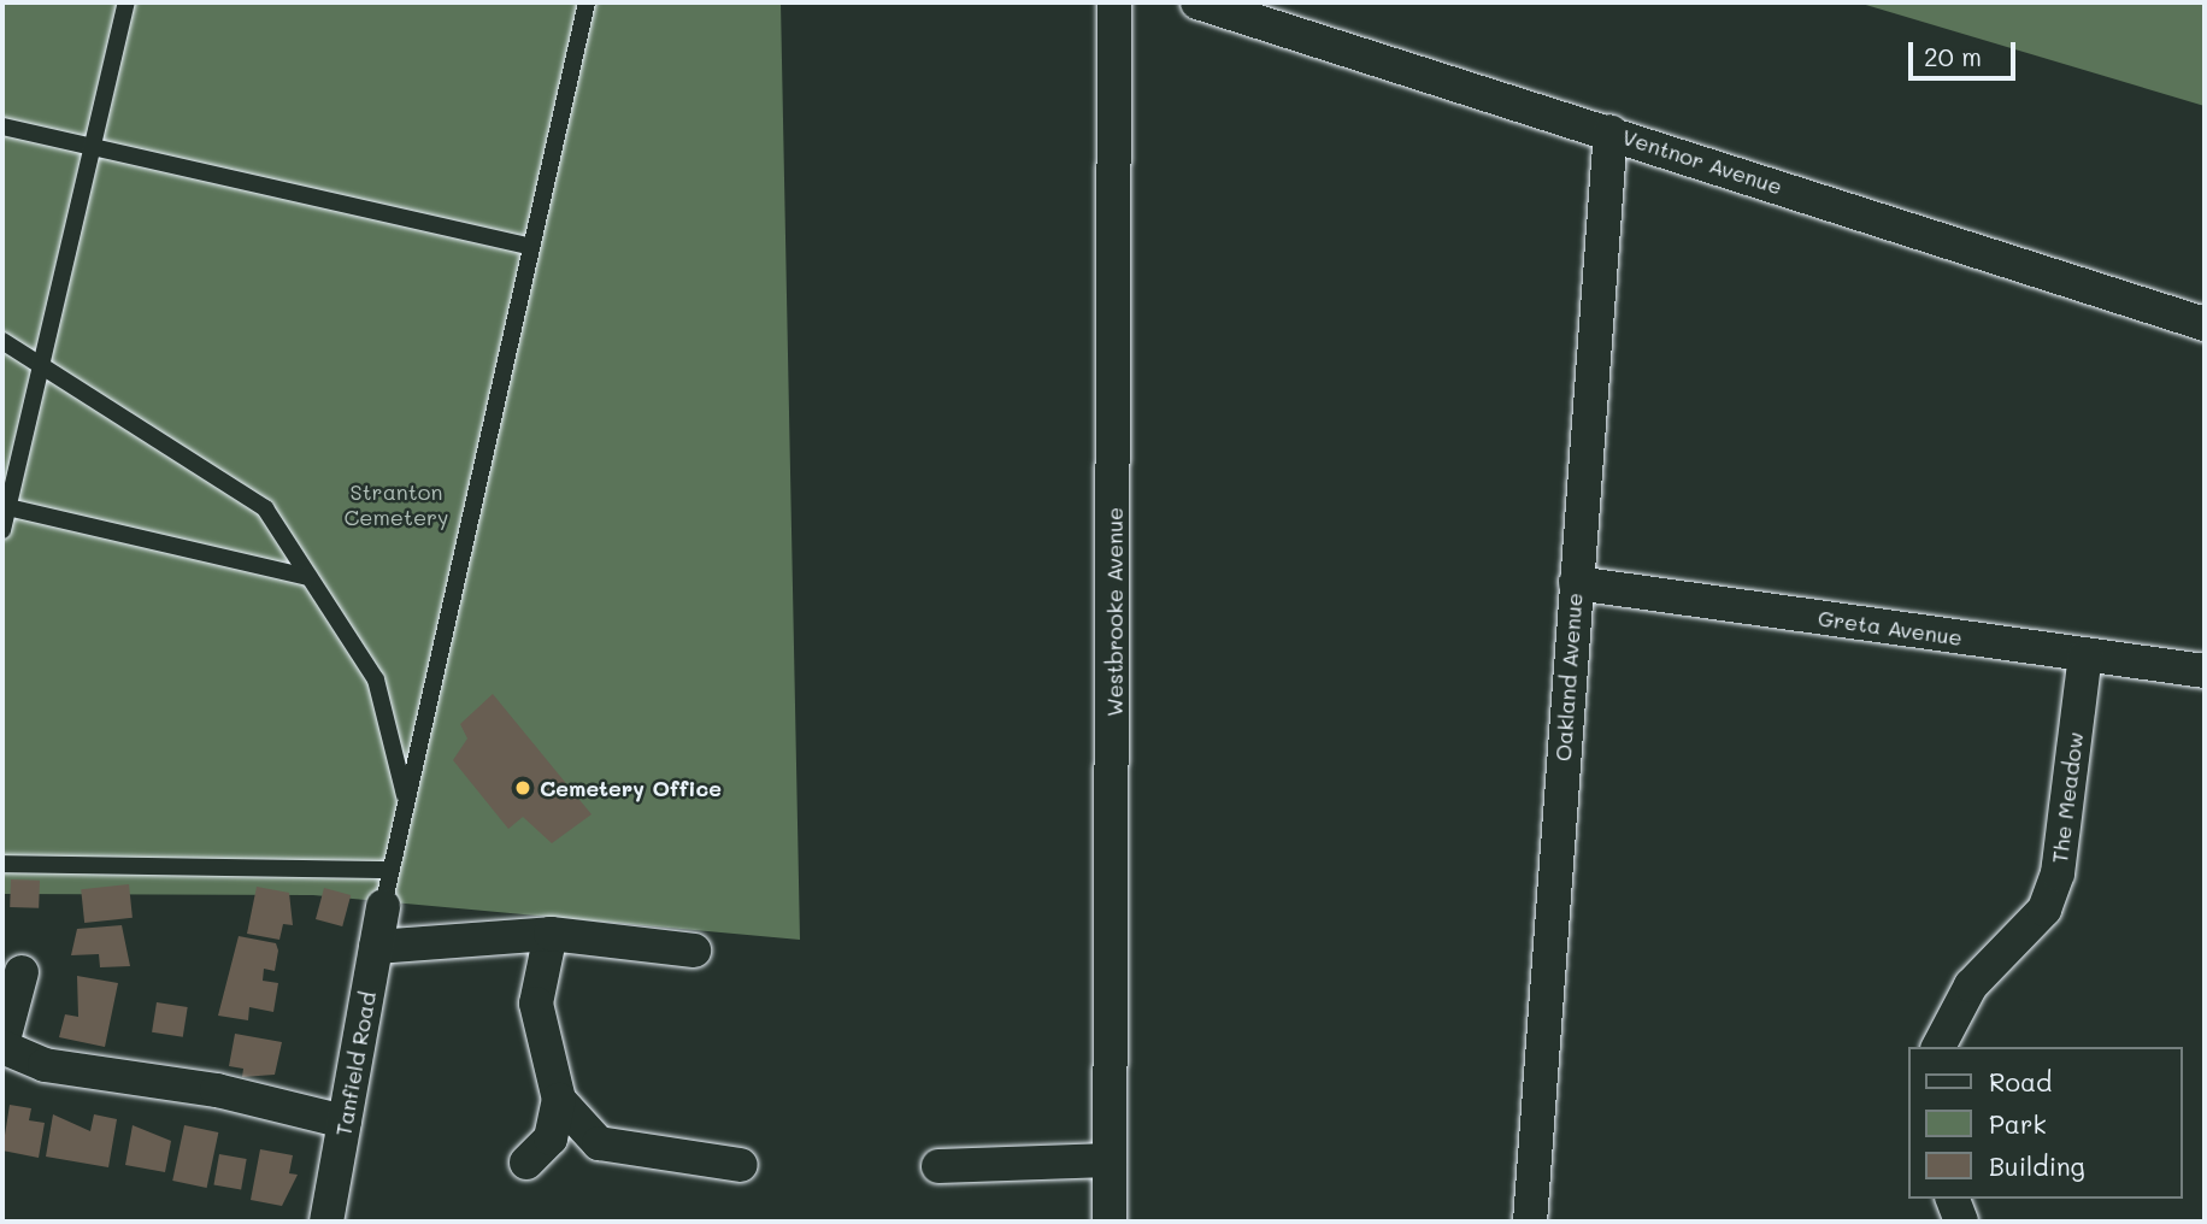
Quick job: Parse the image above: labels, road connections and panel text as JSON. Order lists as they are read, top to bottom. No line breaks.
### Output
{"streets":{"street":["Ventnor Avenue","Westbrooke Avenue","Greta Avenue","Oakland Avenue","The Meadow","Tanfield Road"]},"crossings":[["Ventnor Avenue","Oakland Avenue"],["Greta Avenue","Oakland Avenue"],["Greta Avenue","The Meadow"]],"parks":["Stranton Cemetery"],"places":["Cemetery Office"],"legend":["Road","Park","Building"],"scale_bar":"20 m"}
